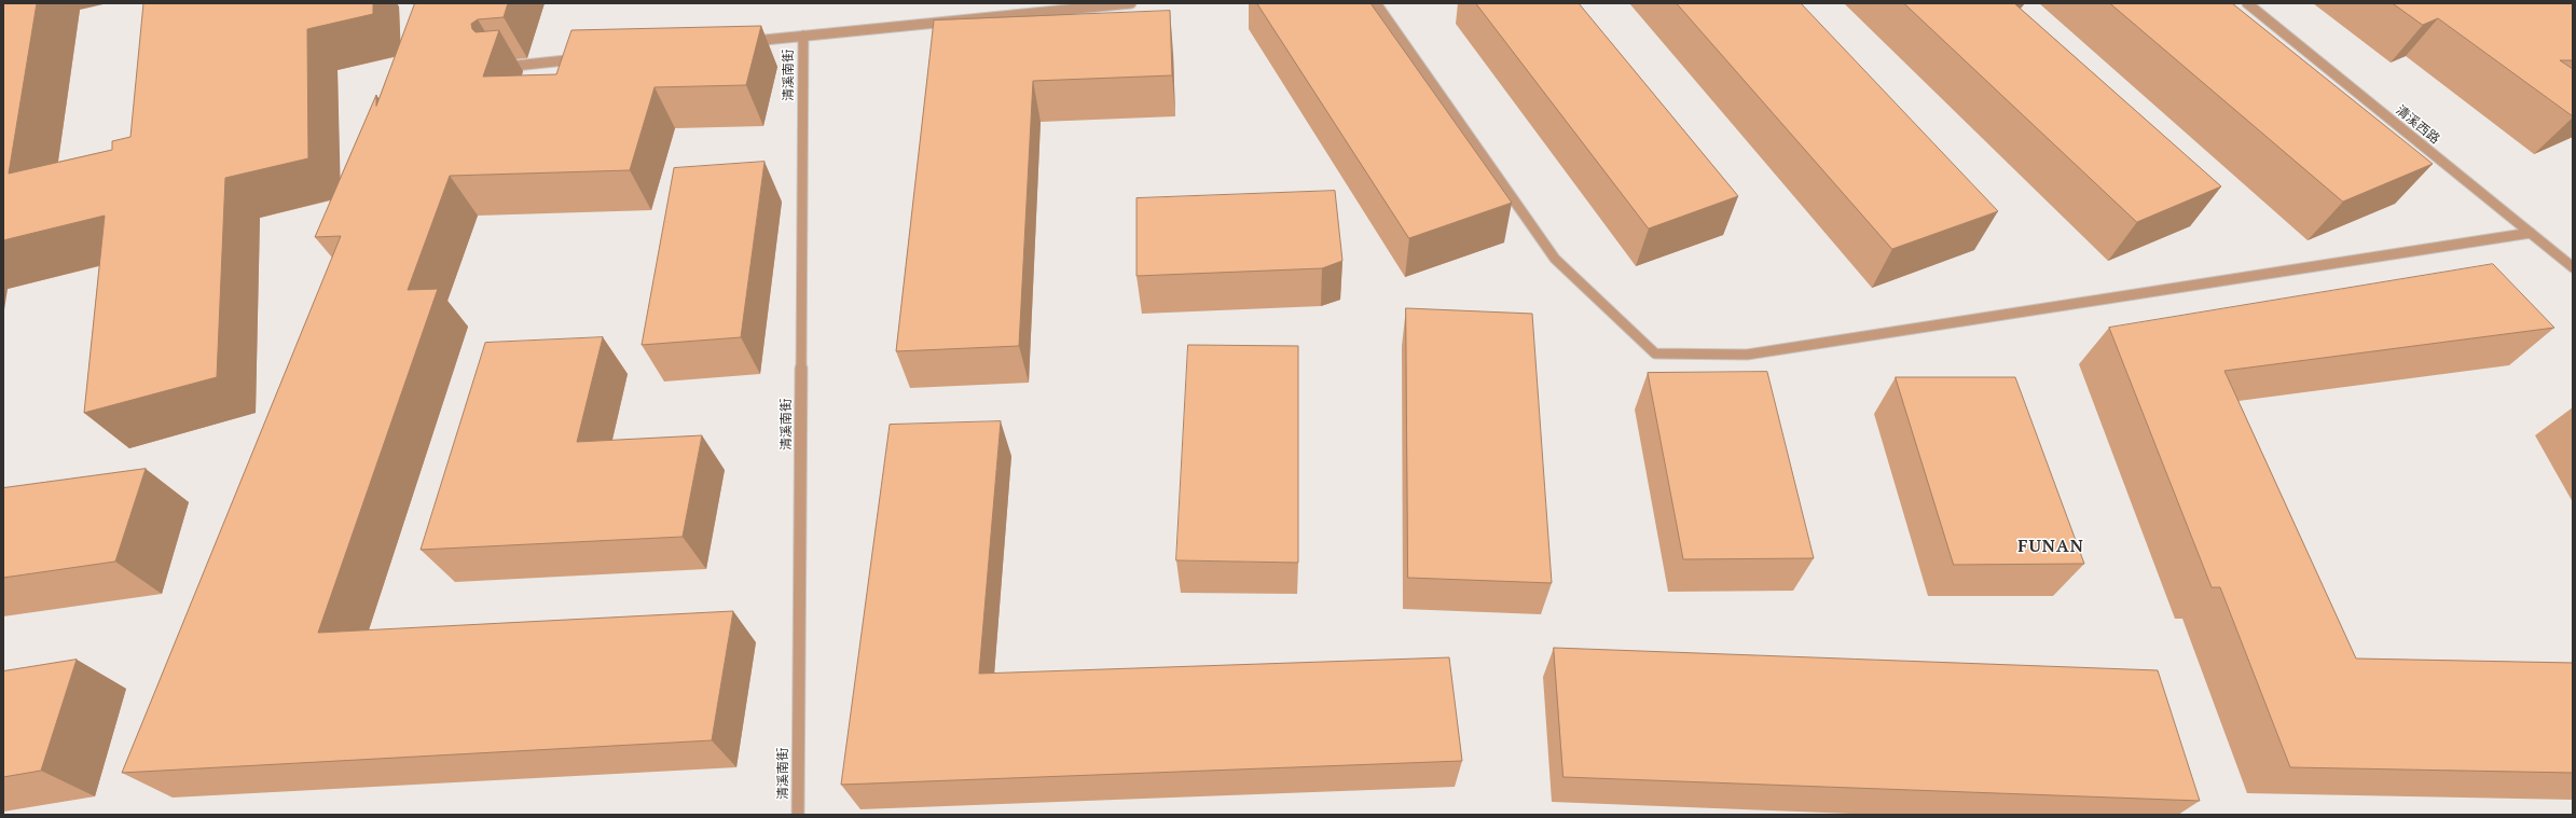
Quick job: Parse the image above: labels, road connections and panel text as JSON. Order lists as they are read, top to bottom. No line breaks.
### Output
{"streets":{"street":["清溪南街","清溪西路"]},"districts":["FUNAN"]}
